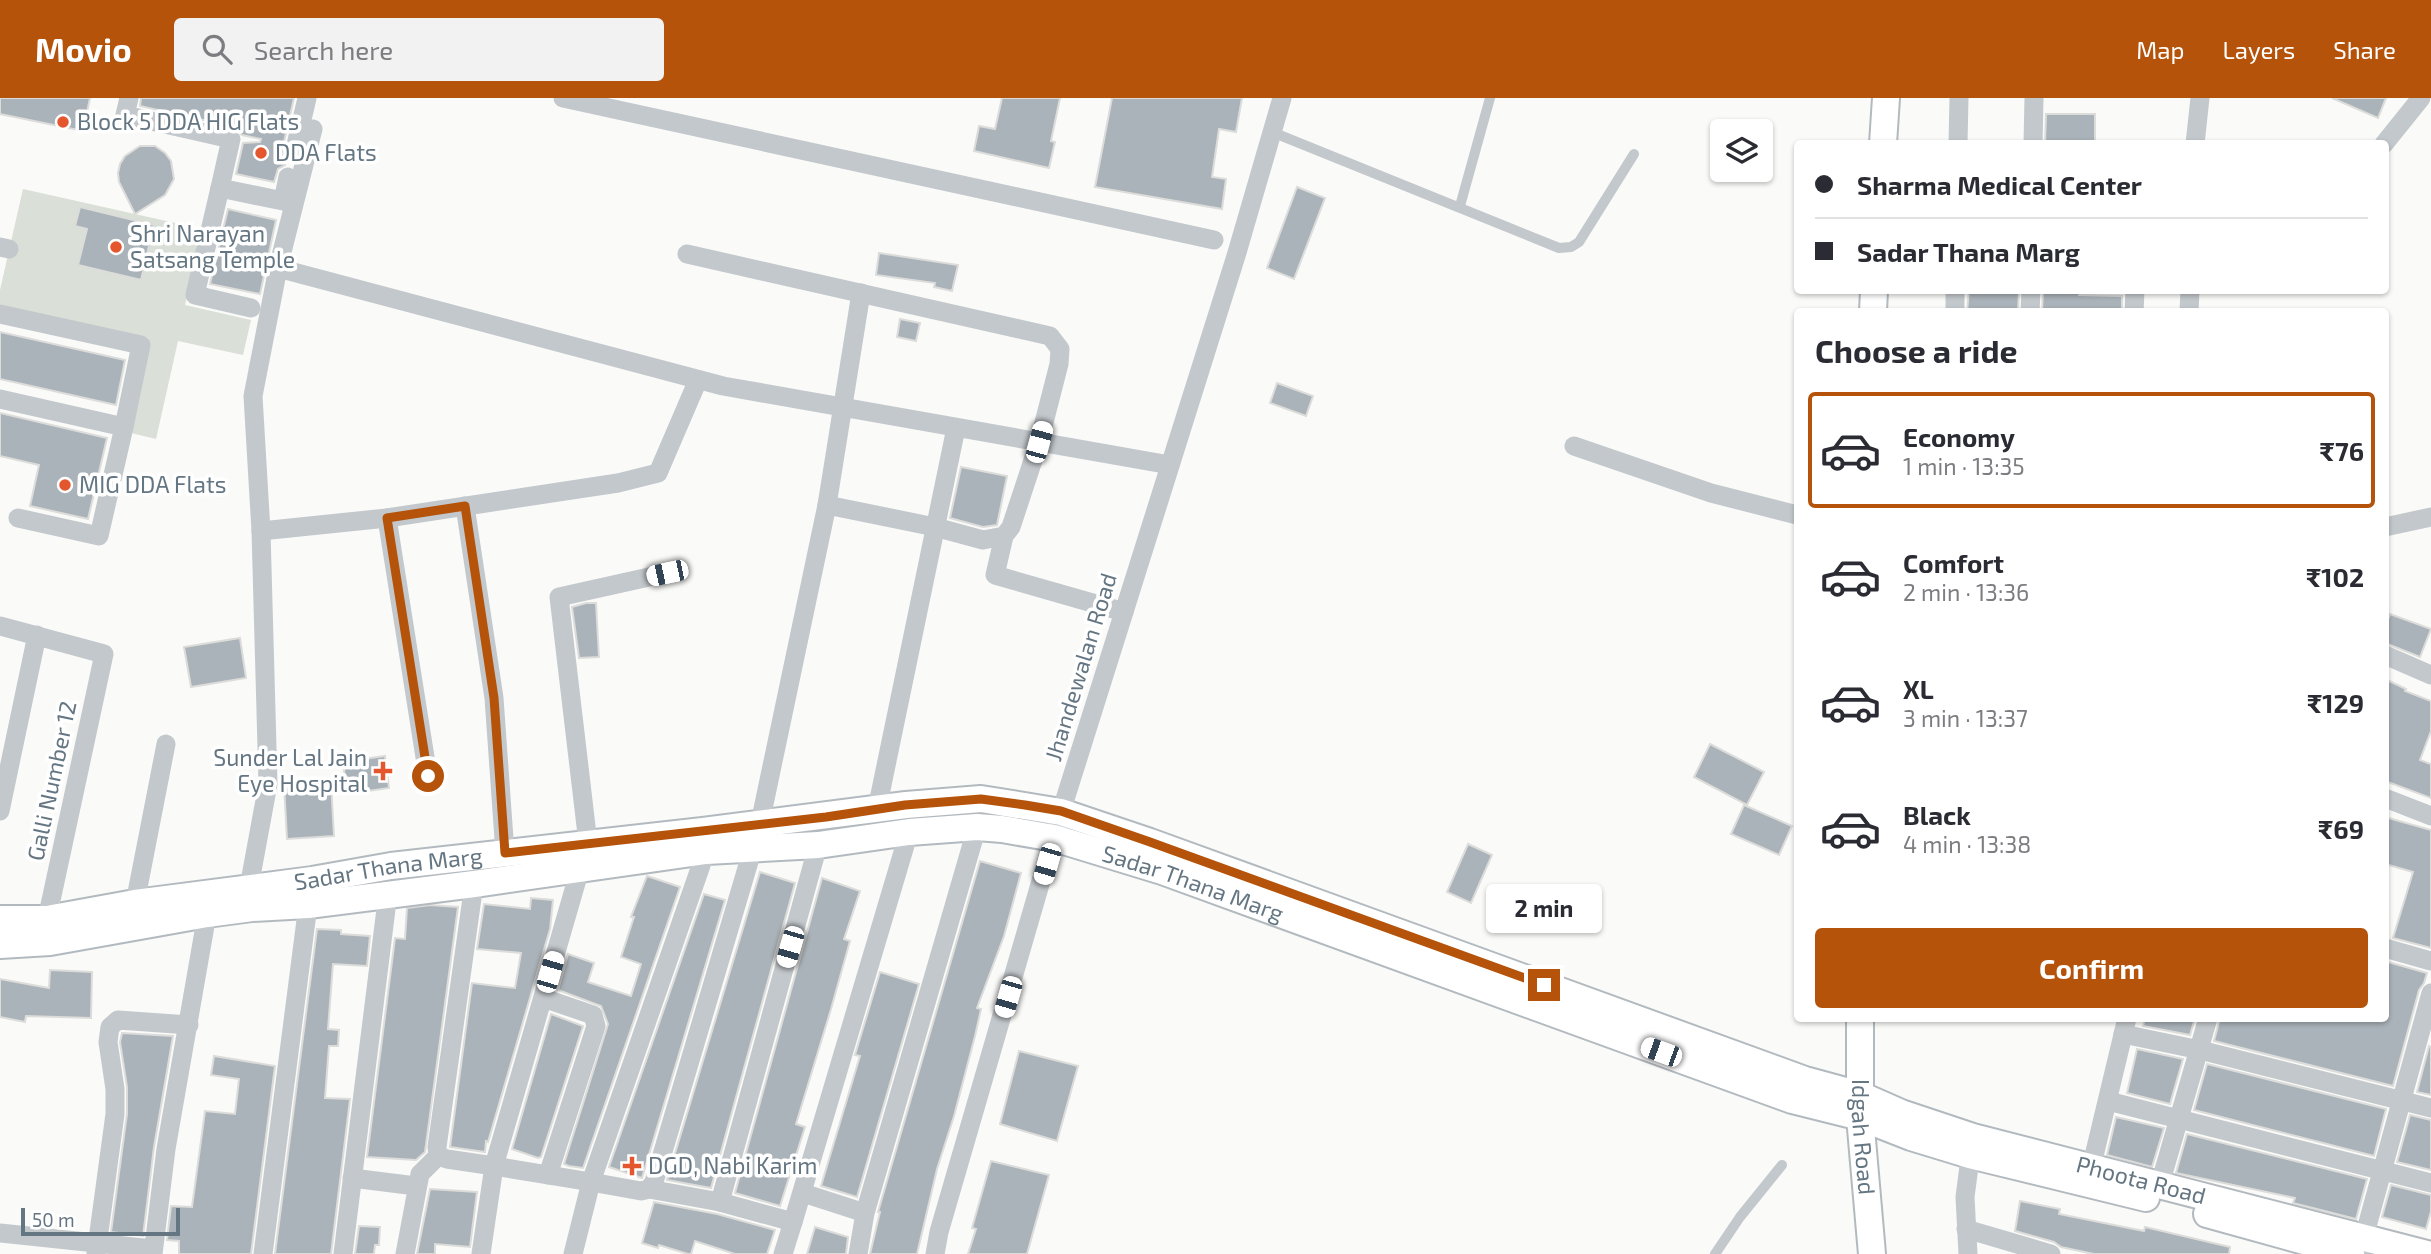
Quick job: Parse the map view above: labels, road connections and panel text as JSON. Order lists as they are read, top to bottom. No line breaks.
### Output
{"streets":{"street":["Jhandewalan Road","Galli Number 12","Sadar Thana Marg","Idgah Road","Phoota Road"]},"crossings":[["Jhandewalan Road","Sadar Thana Marg"],["Galli Number 12","Sadar Thana Marg"],["Sadar Thana Marg","Idgah Road"],["Sadar Thana Marg","Phoota Road"],["Idgah Road","Phoota Road"]],"places":{"other":["Block 5 DDA HIG Flats","DDA Flats","Shri Narayan Satsang Temple","MIG DDA Flats"],"health":["Sunder Lal Jain Eye Hospital","DGD, Nabi Karim"]},"scale_bar":"50 m","page":{"header":"Movio","search":"Search here","nav":["Map","Layers","Share"],"banner":["Sharma Medical Center","Sadar Thana Marg"],"heading":"Choose a ride","list":[{"name":"Economy","note":"1 min · 13:35","value":"₹76"},{"name":"Comfort","note":"2 min · 13:36","value":"₹102"},{"name":"XL","note":"3 min · 13:37","value":"₹129"},{"name":"Black","note":"4 min · 13:38","value":"₹69"}],"bubble":"2 min","buttons":"Confirm","scale":"50 m"}}
